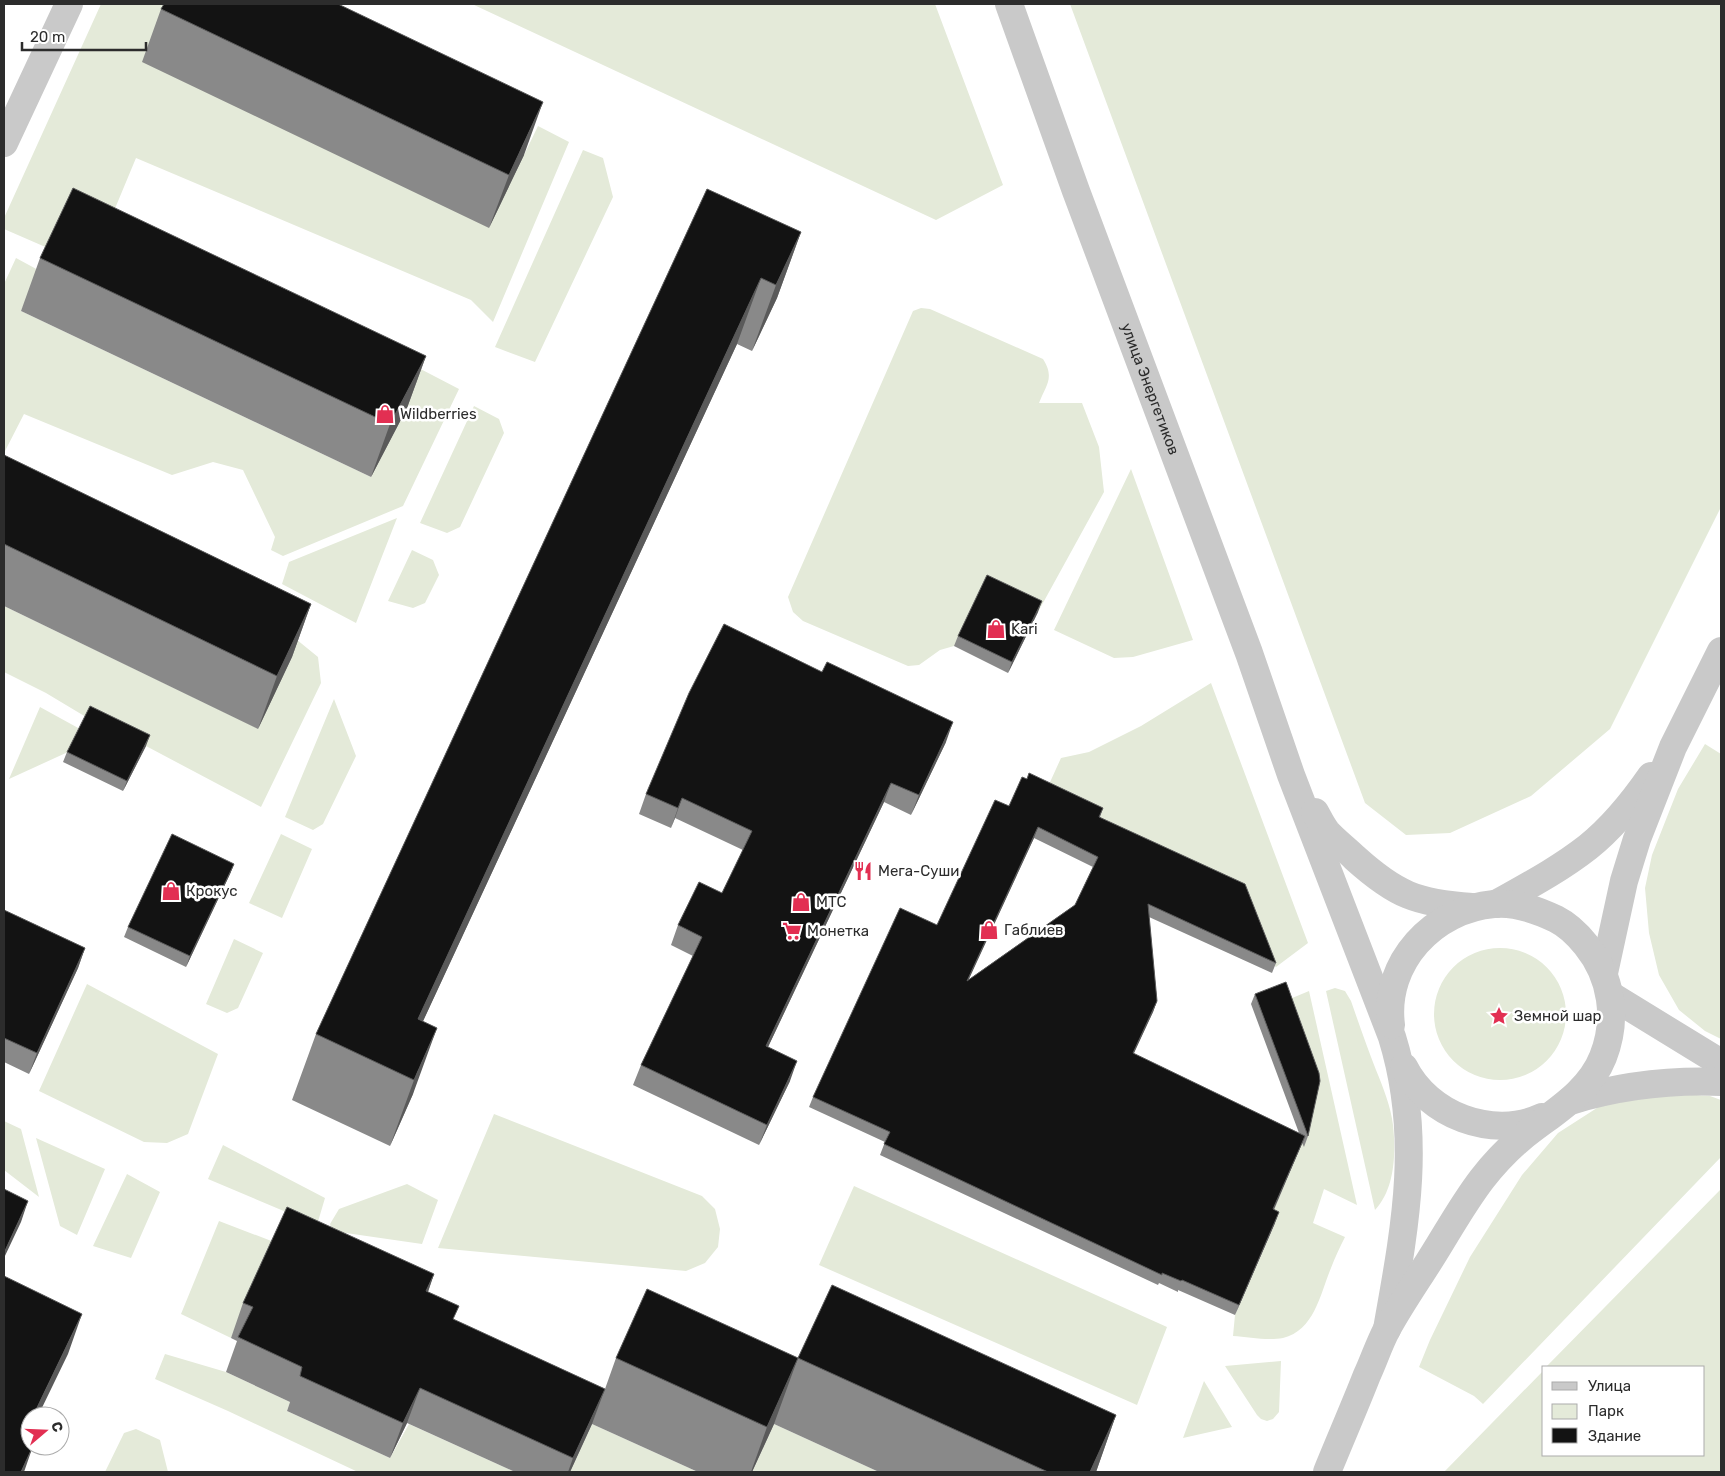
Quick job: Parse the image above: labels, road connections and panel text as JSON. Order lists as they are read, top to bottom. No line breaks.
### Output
{"streets":{"street":["улица Энергетиков"]},"places":{"shop":["Wildberries","Kari","Крокус","МТС","Габлиев"],"restaurant":["Мега-Суши"],"supermarket":["Монетка"],"place":["Земной шар"]},"legend":["Улица","Парк","Здание"],"scale_bar":"20 m","north":"right"}
